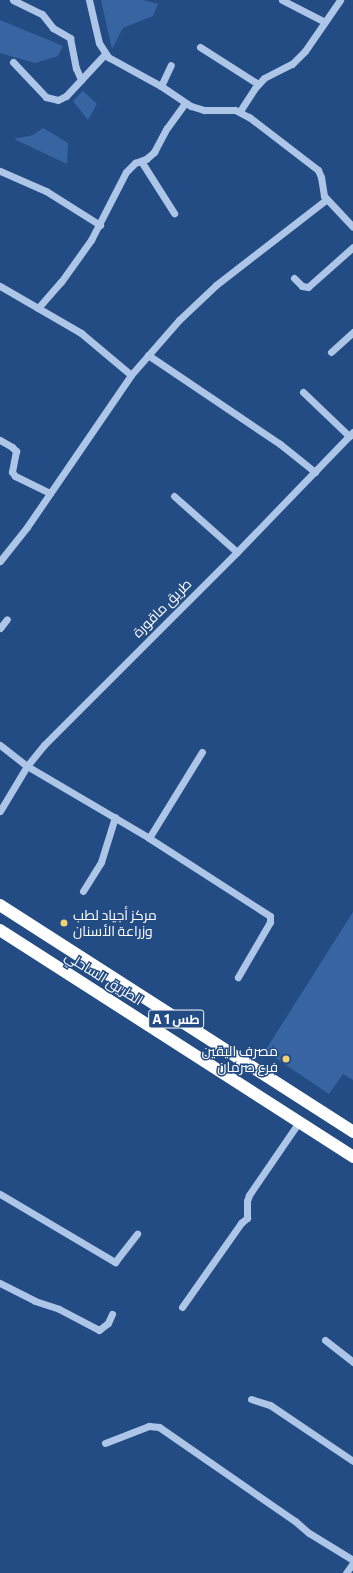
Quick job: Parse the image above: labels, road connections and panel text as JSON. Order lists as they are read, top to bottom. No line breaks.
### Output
{"streets":{"highway":["الطريق الساحلي","A 1 طس"],"street":["طريق ماقورة"]},"places":["مركز أجياد لطب وزراعة الأسنان","مصرف اليقين فرع صرمان"]}
